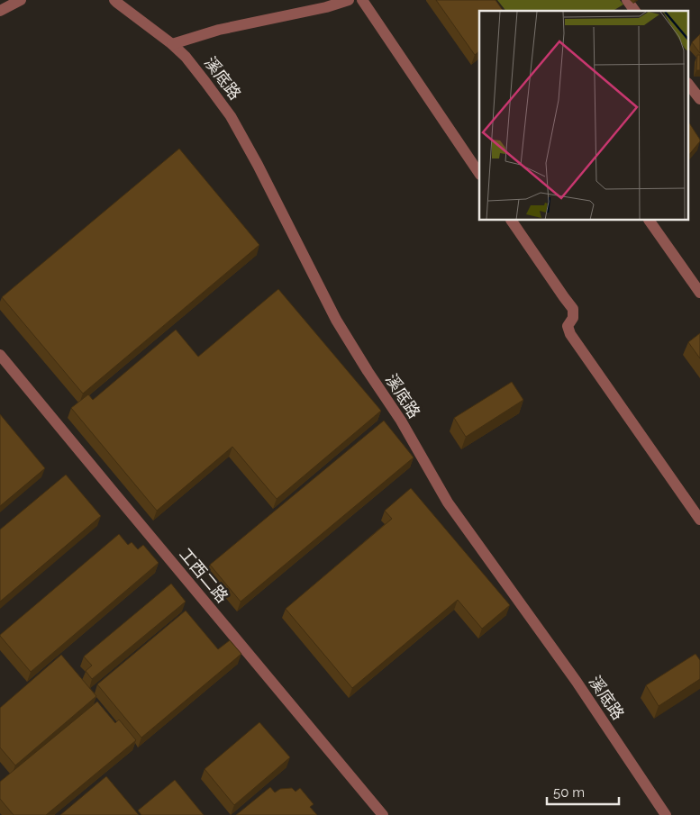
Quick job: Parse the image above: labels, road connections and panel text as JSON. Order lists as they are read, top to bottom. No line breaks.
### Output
{"streets":{"street":["溪底路","工西二路"]},"scale_bar":"50 m"}
